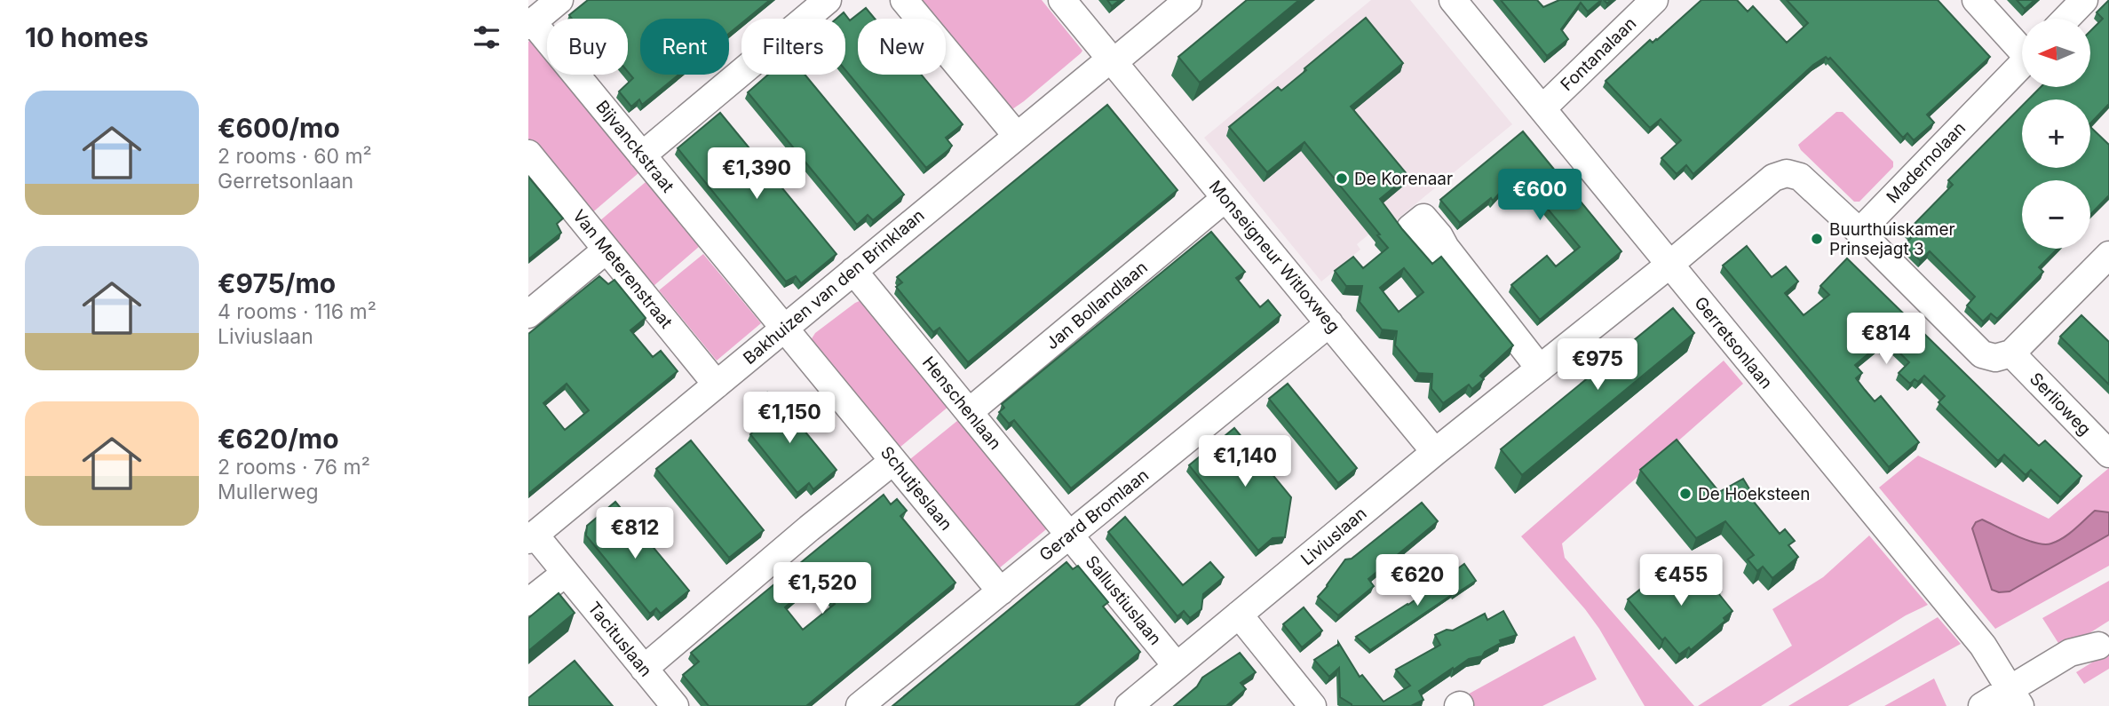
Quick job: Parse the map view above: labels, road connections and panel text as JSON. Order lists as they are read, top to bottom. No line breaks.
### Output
{"streets":{"street":["Fontanalaan","Bijvanckstraat","Madernolaan","Monseigneur Witloxweg","Van Meterenstraat","Bakhuizen van den Brinklaan","Jan Bollandlaan","Gerretsonlaan","Henschenlaan","Serlioweg","Schutjeslaan","Gerard Bromlaan","Liviuslaan","Sallustiuslaan","Tacituslaan"]},"crossings":[["Fontanalaan","Gerretsonlaan"],["Bijvanckstraat","Bakhuizen van den Brinklaan"],["Bijvanckstraat","Schutjeslaan"],["Monseigneur Witloxweg","Bakhuizen van den Brinklaan"],["Monseigneur Witloxweg","Jan Bollandlaan"],["Monseigneur Witloxweg","Gerard Bromlaan"],["Monseigneur Witloxweg","Liviuslaan"],["Van Meterenstraat","Bakhuizen van den Brinklaan"],["Bakhuizen van den Brinklaan","Henschenlaan"],["Bakhuizen van den Brinklaan","Schutjeslaan"],["Bakhuizen van den Brinklaan","Tacituslaan"],["Jan Bollandlaan","Henschenlaan"],["Gerretsonlaan","Liviuslaan"],["Henschenlaan","Gerard Bromlaan"],["Henschenlaan","Sallustiuslaan"],["Schutjeslaan","Gerard Bromlaan"],["Gerard Bromlaan","Sallustiuslaan"],["Liviuslaan","Sallustiuslaan"]],"places":["De Korenaar","Buurthuiskamer Prinsejagt 3","De Hoeksteen"],"north":"left","page":{"heading":"10 homes","map_buttons":["+","−"],"chip":["Buy","Rent","Filters","New"],"list":[{"name":"€600/mo","note":"2 rooms · 60 m² · Gerretsonlaan"},{"name":"€975/mo","note":"4 rooms · 116 m² · Liviuslaan"},{"name":"€620/mo","note":"2 rooms · 76 m² · Mullerweg"}],"price":["€1,390","€600","€814","€975","€1,150","€1,140","€812","€620","€455","€1,520"]}}
